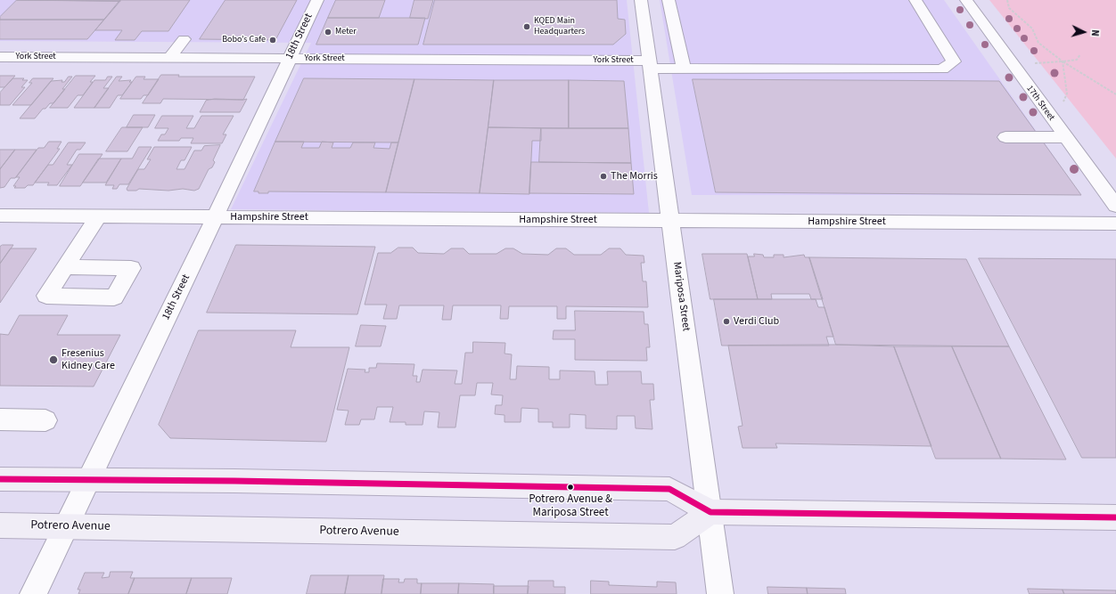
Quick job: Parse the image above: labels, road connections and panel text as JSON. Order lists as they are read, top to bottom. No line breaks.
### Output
{"streets":{"main road":["Potrero Avenue"],"street":["18th Street","York Street","17th Street","Hampshire Street","Mariposa Street"]},"crossings":[["18th Street","York Street"],["18th Street","Hampshire Street"],["18th Street","Potrero Avenue"],["York Street","Mariposa Street"],["Hampshire Street","Mariposa Street"],["Mariposa Street","Potrero Avenue"]],"places":["KQED Main Headquarters","Meter","Bobo’s Cafe","The Morris","Verdi Club","Fresenius Kidney Care","Potrero Avenue & Mariposa Street"],"north":"right"}
